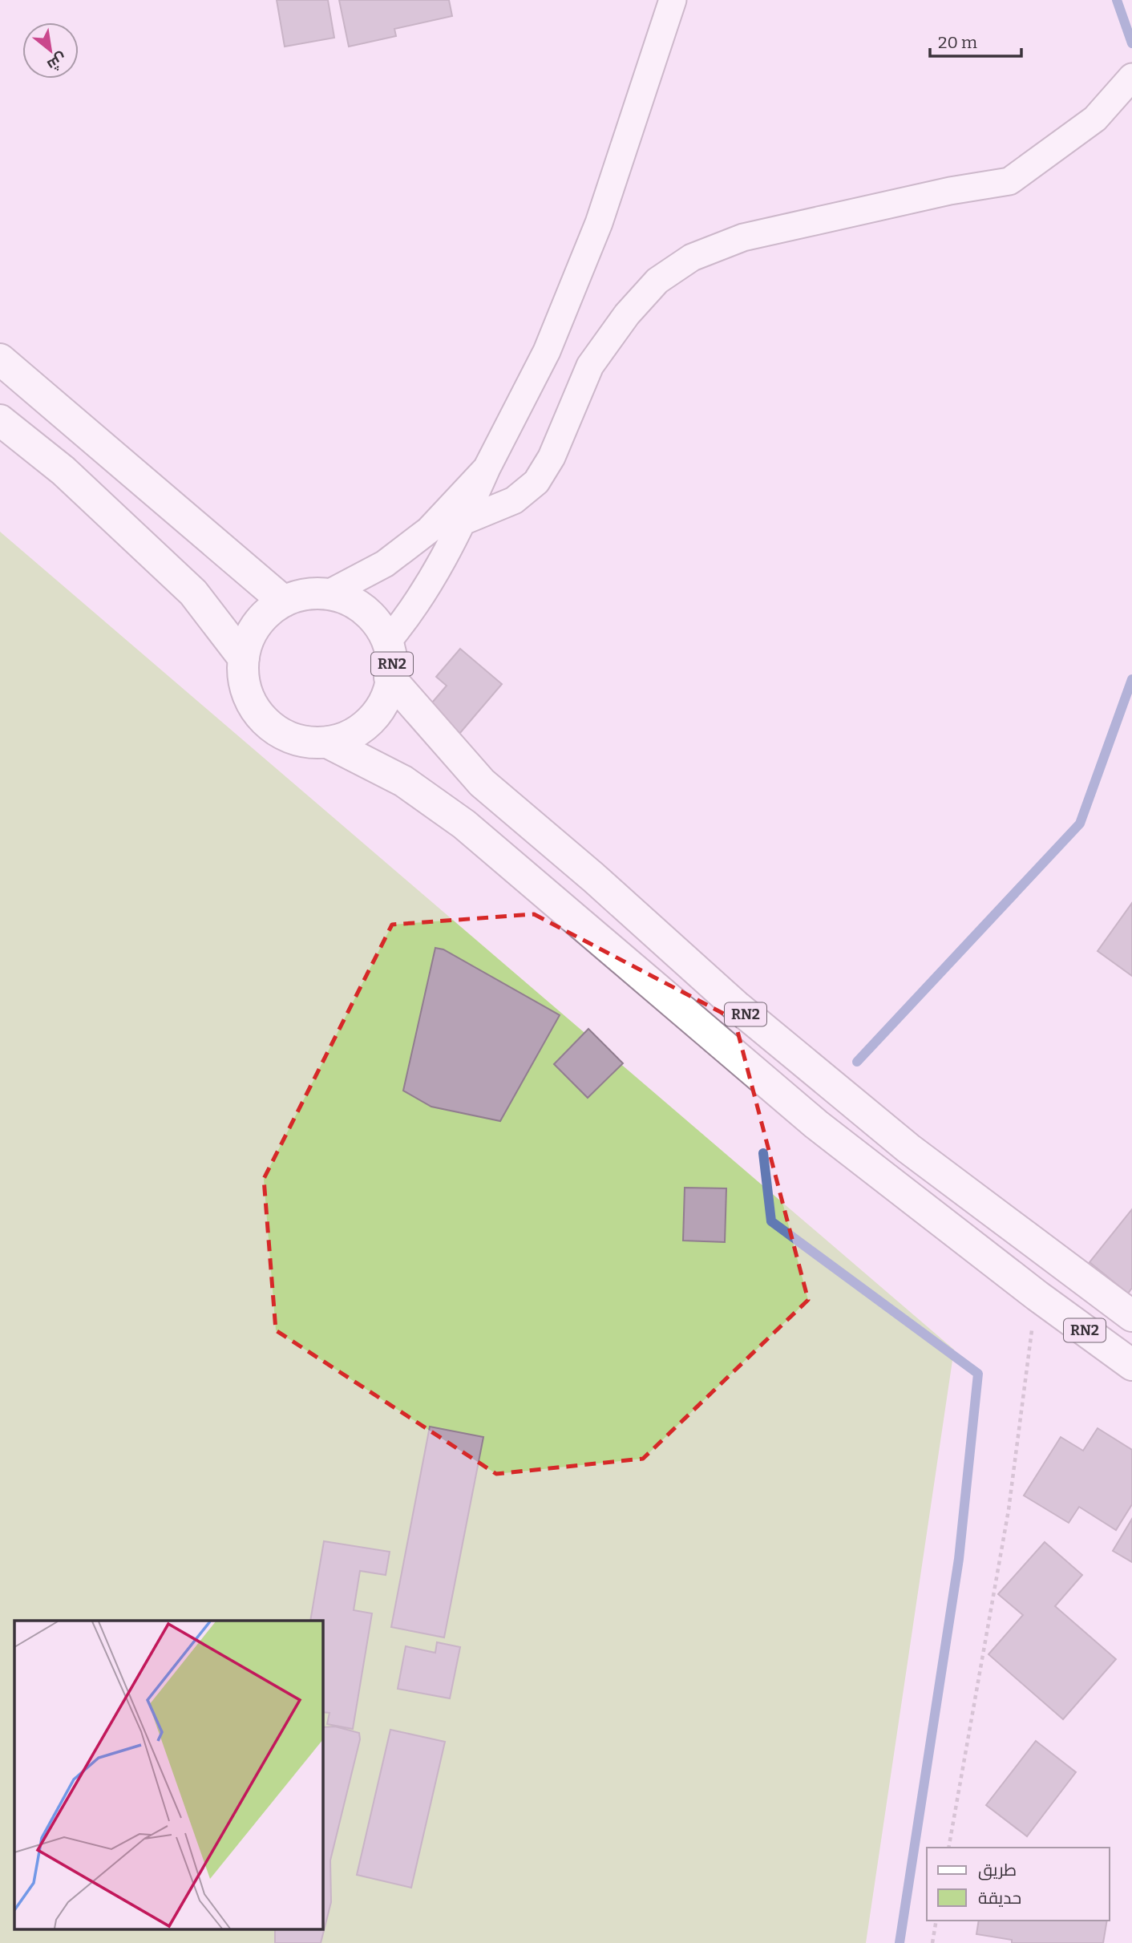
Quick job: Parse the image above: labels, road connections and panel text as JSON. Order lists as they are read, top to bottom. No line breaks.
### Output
{"streets":{"highway":["RN2"]},"legend":["طريق","حديقة"],"scale_bar":"20 m","north":"bottom right"}
